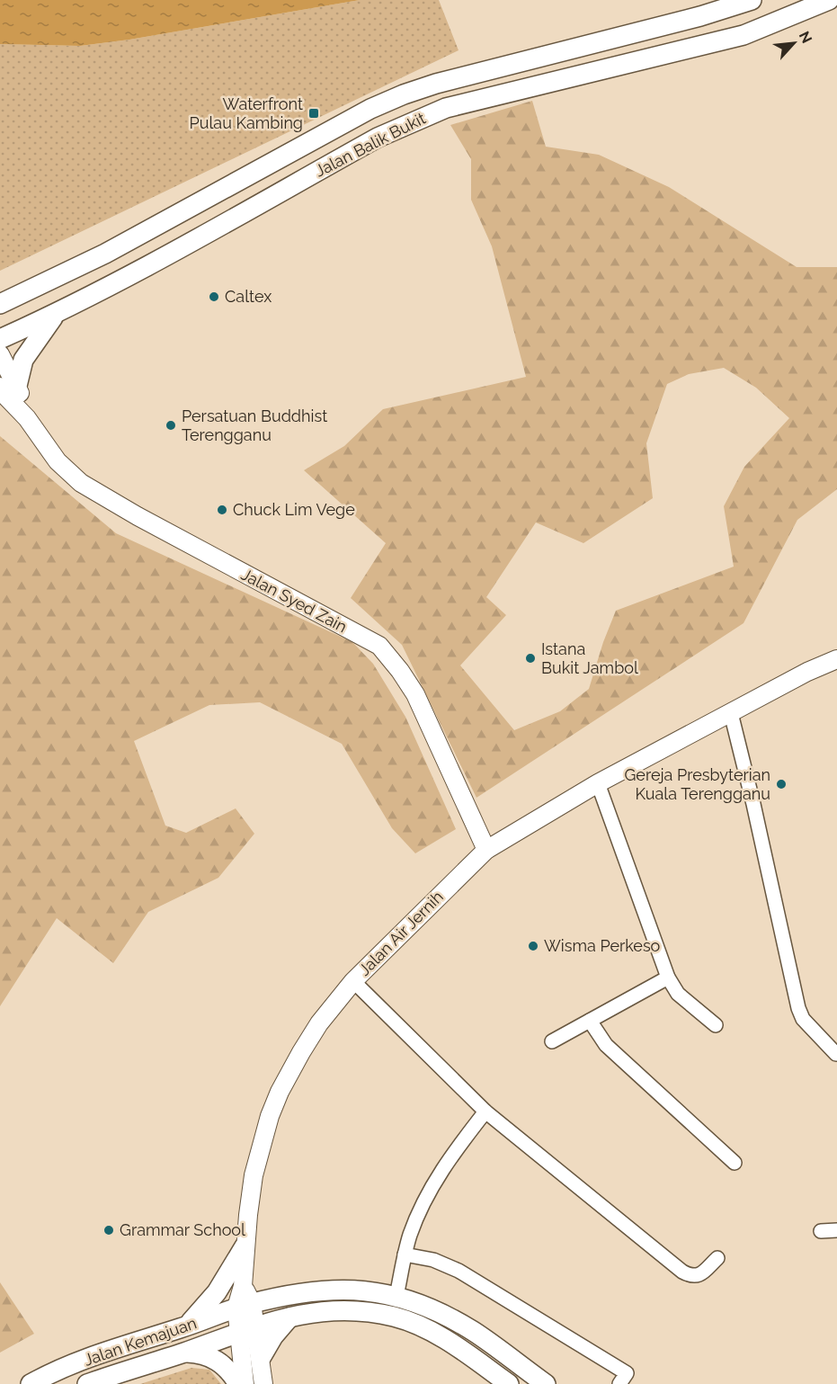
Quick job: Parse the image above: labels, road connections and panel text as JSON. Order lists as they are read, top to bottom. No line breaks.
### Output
{"streets":{"main road":["Jalan Balik Bukit","Jalan Kemajuan"],"street":["Jalan Syed Zain","Jalan Air Jernih"]},"crossings":[["Jalan Syed Zain","Jalan Air Jernih"],["Jalan Air Jernih","Jalan Kemajuan"]],"places":{"transit":["Waterfront Pulau Kambing"],"other":["Caltex","Persatuan Buddhist Terengganu","Chuck Lim Vege","Istana Bukit Jambol","Gereja Presbyterian Kuala Terengganu","Wisma Perkeso","Grammar School"]},"north":"top right"}
